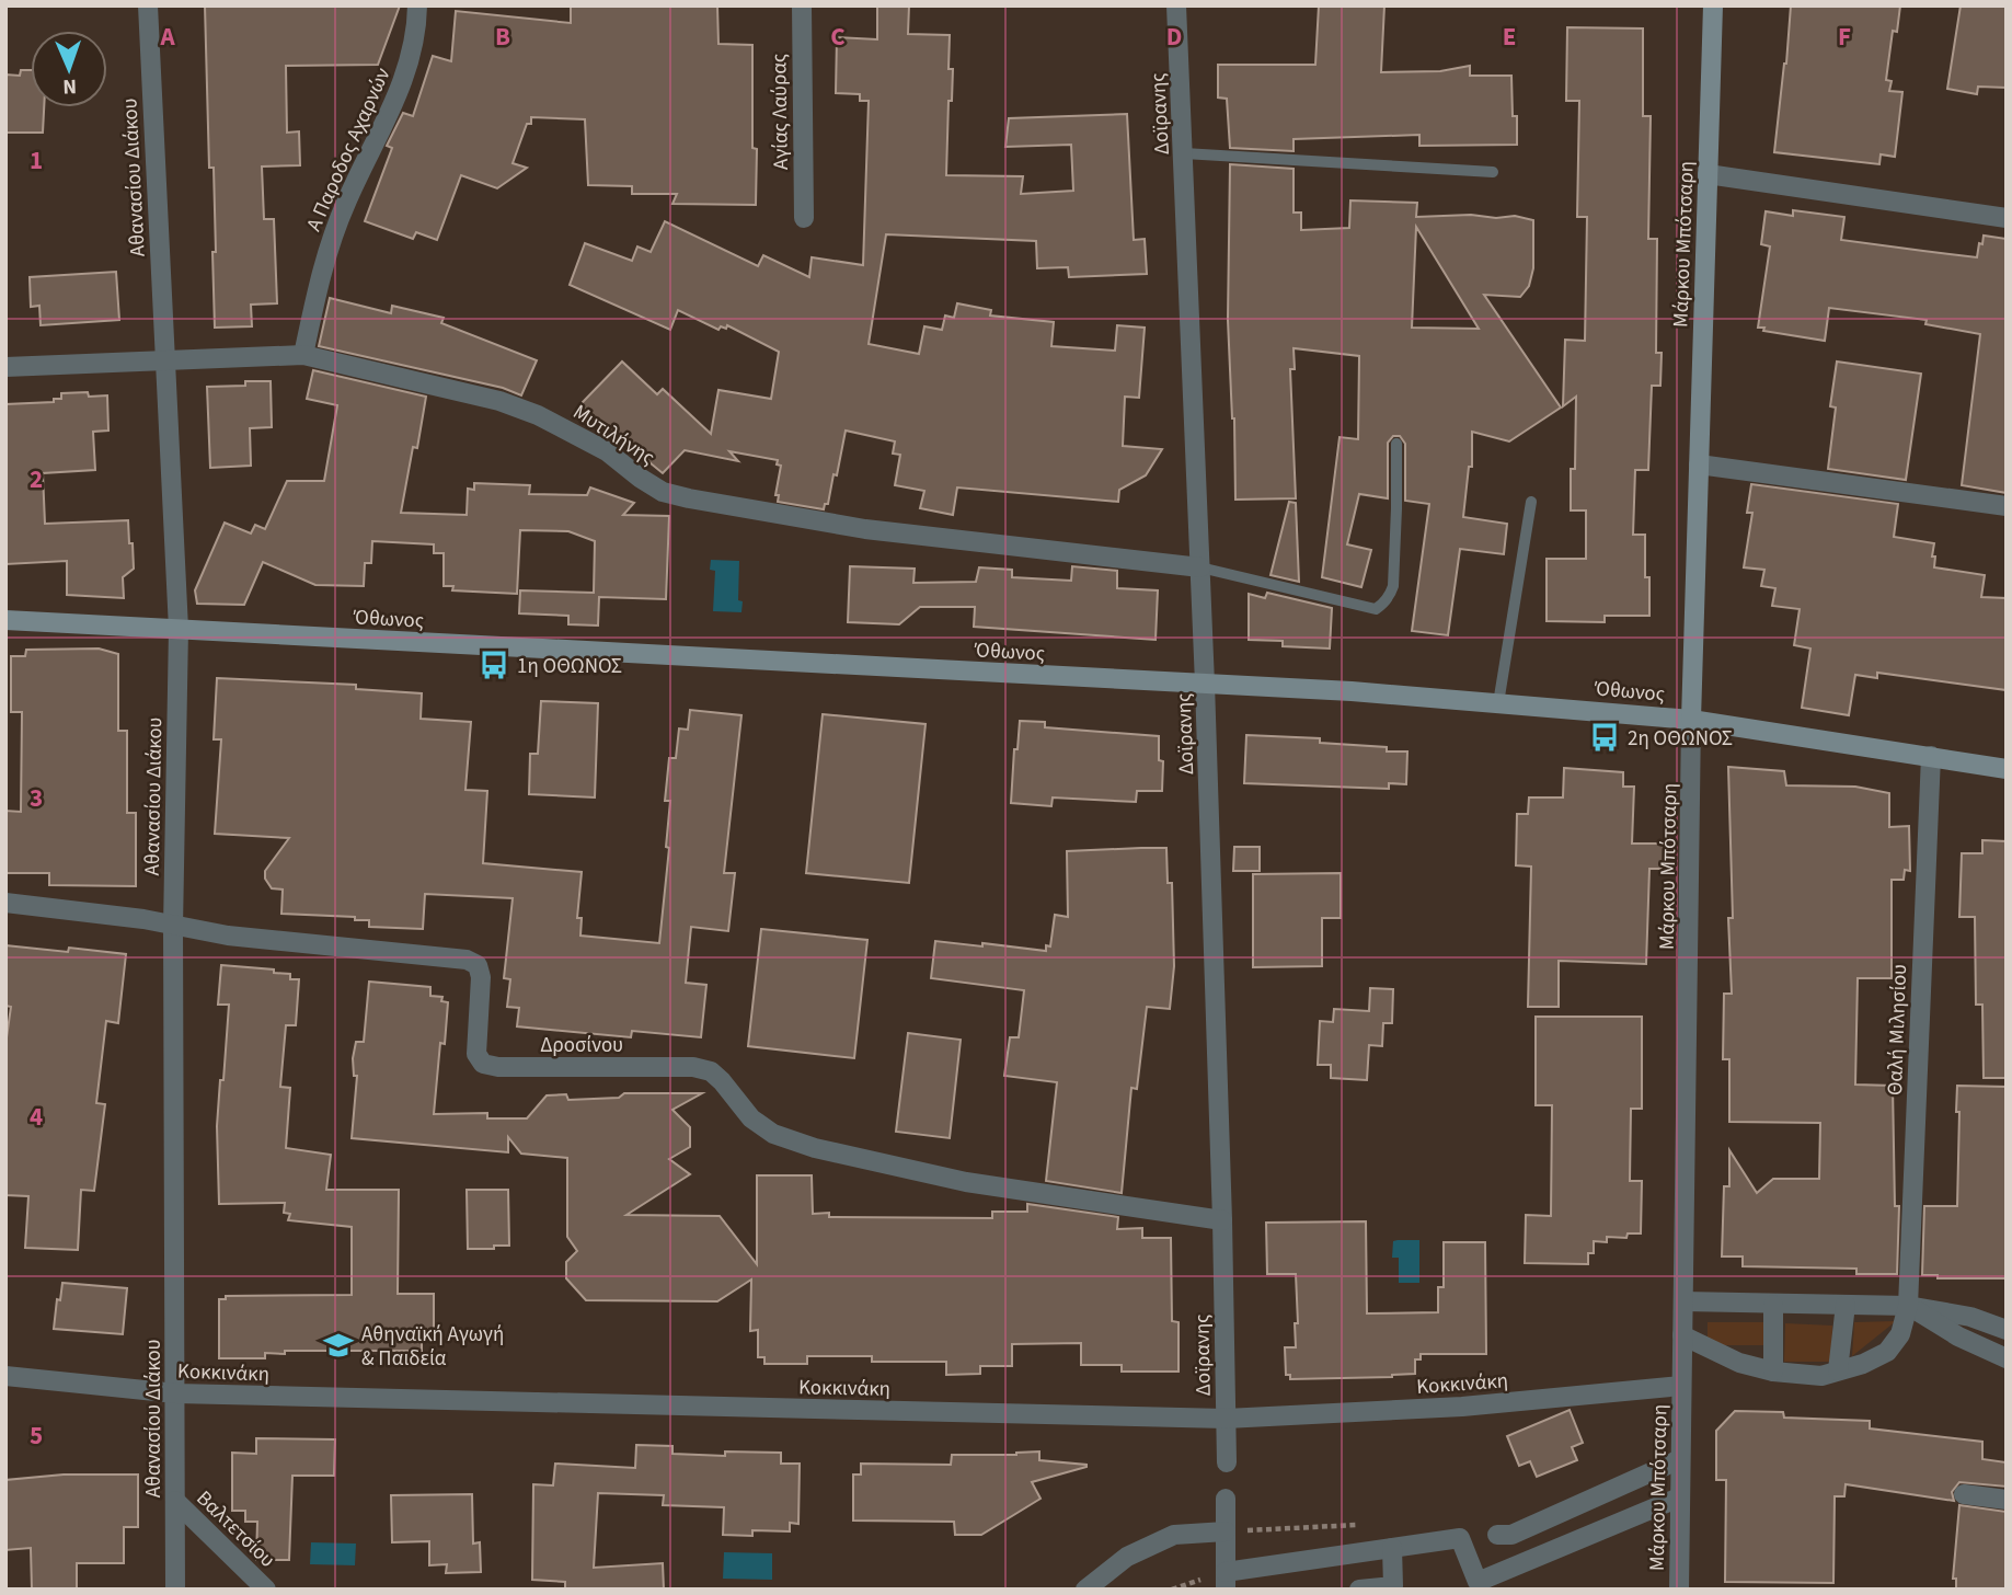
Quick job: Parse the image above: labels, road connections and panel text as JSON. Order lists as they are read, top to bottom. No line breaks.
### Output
{"streets":{"street":["Αγίας Λαύρας","Δοϊρανης","Α Παροδος Αχαρνών","Αθανασίου Διάκου","Μάρκου Μπότσαρη","Μυτιλήνης","Όθωνος","Θαλή Μιλησίου","Δροσίνου","Κοκκινάκη","Βαλτετσίου"]},"crossings":[["Δοϊρανης","Μυτιλήνης"],["Δοϊρανης","Όθωνος"],["Δοϊρανης","Δροσίνου"],["Δοϊρανης","Κοκκινάκη"],["Α Παροδος Αχαρνών","Μυτιλήνης"],["Αθανασίου Διάκου","Μυτιλήνης"],["Αθανασίου Διάκου","Όθωνος"],["Αθανασίου Διάκου","Δροσίνου"],["Αθανασίου Διάκου","Κοκκινάκη"],["Αθανασίου Διάκου","Βαλτετσίου"],["Μάρκου Μπότσαρη","Όθωνος"],["Μάρκου Μπότσαρη","Θαλή Μιλησίου"],["Μάρκου Μπότσαρη","Κοκκινάκη"],["Όθωνος","Θαλή Μιλησίου"]],"places":{"bus stop":["1η ΟΘΩΝΟΣ","2η ΟΘΩΝΟΣ"],"school or university":["Αθηναϊκή Αγωγή & Παιδεία"]},"north":"bottom","grid":{"columns":["A","B","C","D","E","F"],"rows":["1","2","3","4","5"]}}
